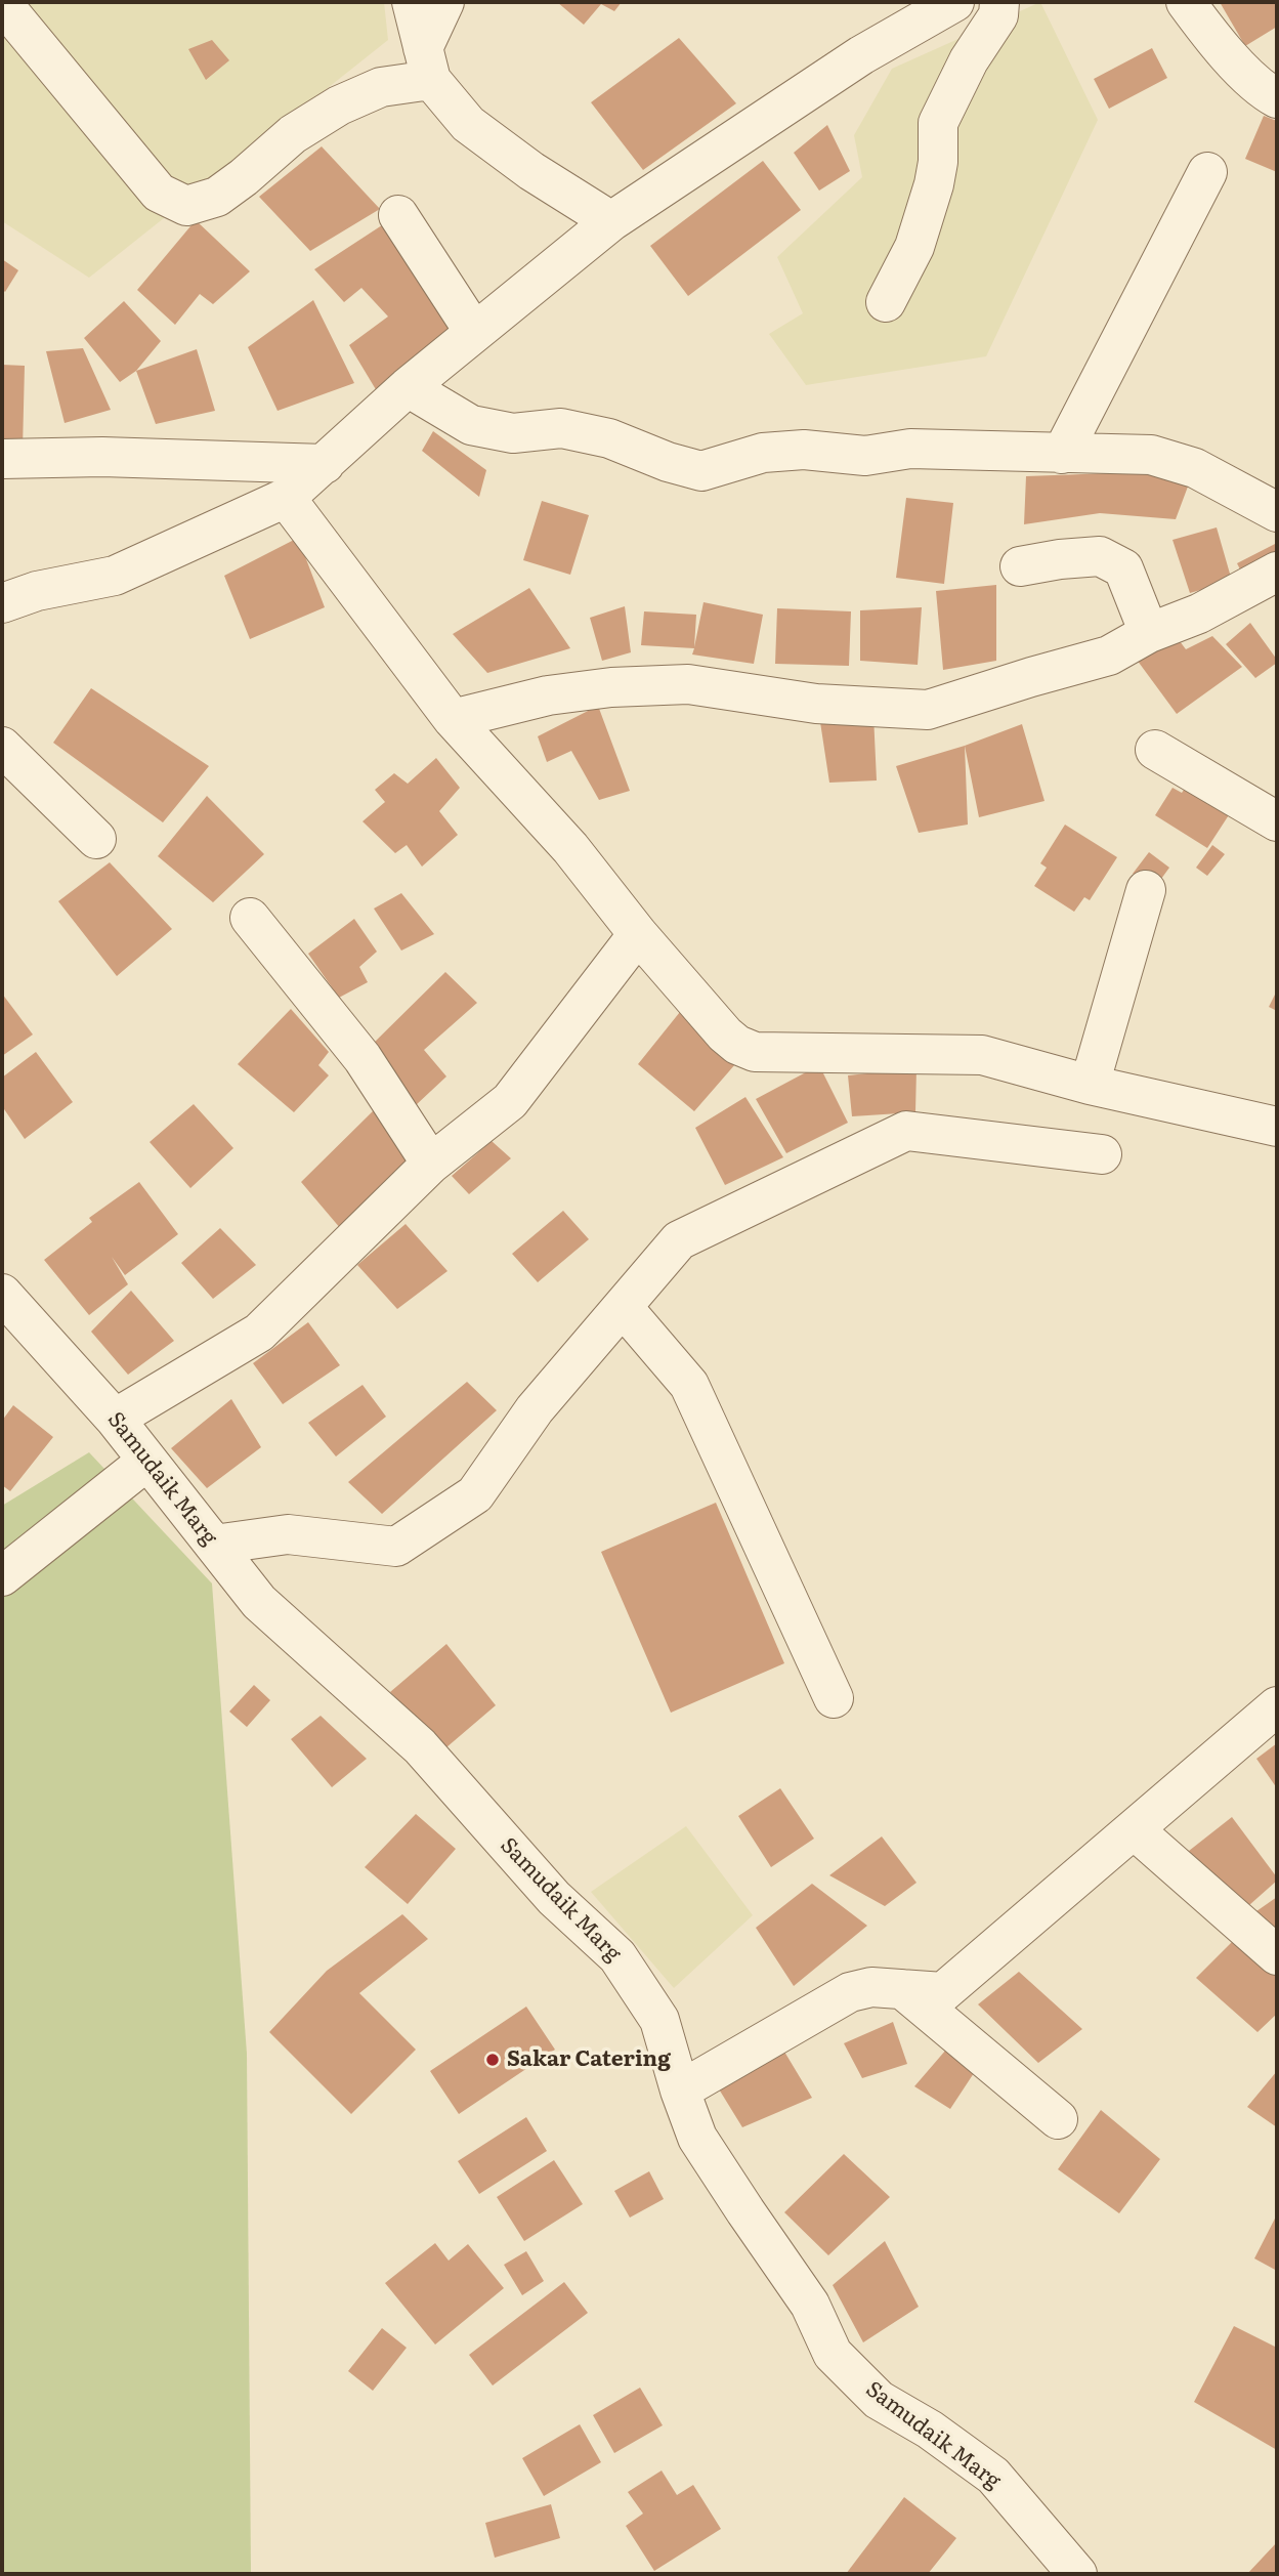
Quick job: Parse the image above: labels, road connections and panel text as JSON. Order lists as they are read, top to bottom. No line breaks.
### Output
{"streets":{"street":["Samudaik Marg"]},"places":["Sakar Catering"]}
